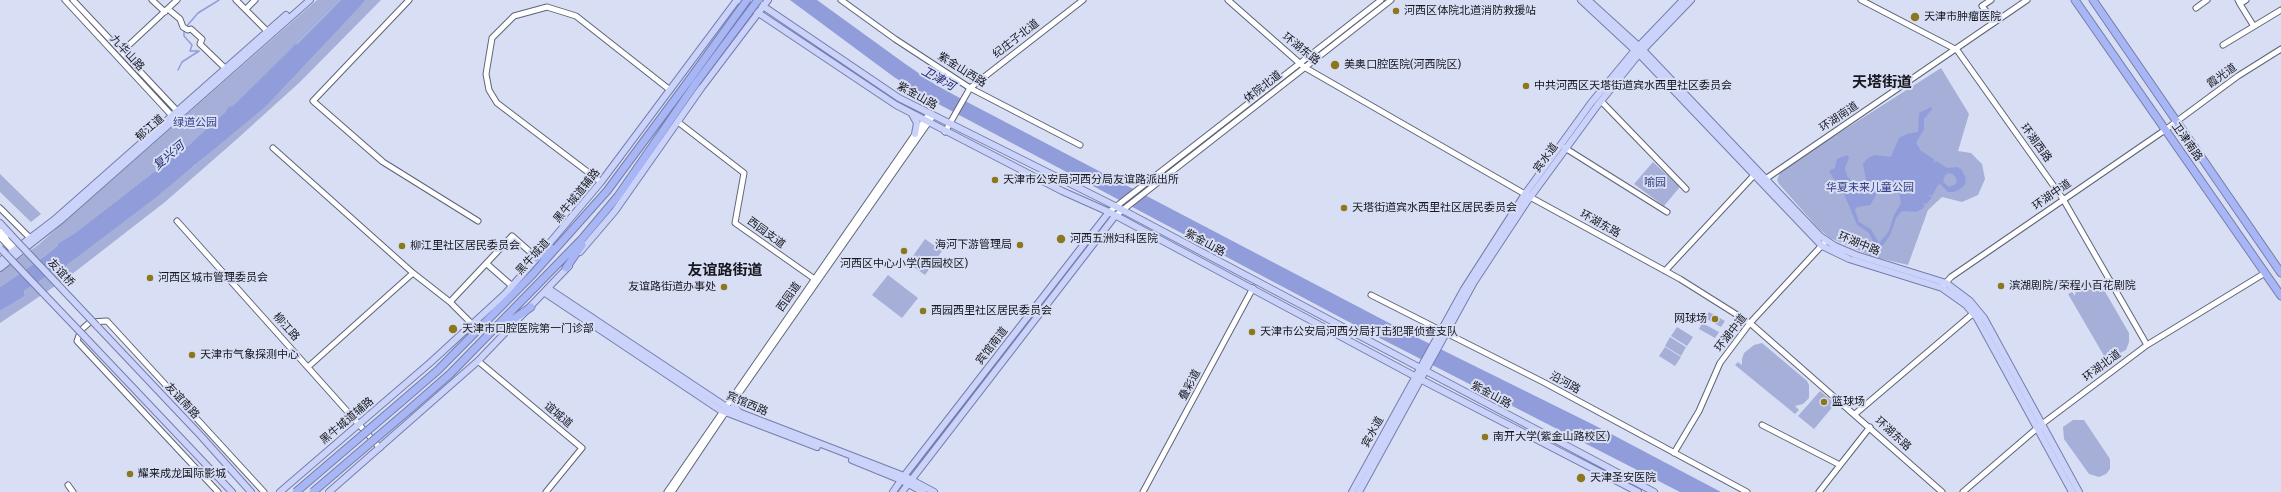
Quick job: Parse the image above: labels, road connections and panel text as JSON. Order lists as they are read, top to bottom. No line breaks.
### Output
{"streets":{"highway":["卫津南路","黑牛城道"],"main road":["紫金山路","郁江道","宾水道","黑牛城道辅路","环湖中路","友谊桥","宾馆南道","友谊南路","宾馆西路"],"street":["纪庄子北道","环湖东路","九华山路","紫金山西路","霞光道","体院北道","环湖南道","环湖西路","环湖中道","西园支道","西园道","柳江路","环湖北道","沿河路","叠彩道","谊城道"]},"crossings":[["纪庄子北道","紫金山西路"],["纪庄子北道","紫金山路"],["环湖东路","体院北道"],["环湖东路","宾水道"],["环湖东路","环湖中道"],["九华山路","郁江道"],["霞光道","卫津南路"],["霞光道","环湖中道"],["体院北道","紫金山路"],["紫金山路","宾水道"],["紫金山路","黑牛城道辅路"],["紫金山路","黑牛城道"],["紫金山路","西园道"],["紫金山路","宾馆南道"],["紫金山路","叠彩道"],["环湖南道","环湖西路"],["环湖南道","环湖中路"],["卫津南路","环湖中道"],["卫津南路","环湖北道"],["环湖西路","环湖中道"],["环湖西路","环湖北道"],["宾水道","环湖中路"],["宾水道","沿河路"],["环湖中道","环湖中路"],["环湖中道","沿河路"],["黑牛城道辅路","柳江路"],["西园支道","西园道"],["环湖中路","环湖北道"],["友谊桥","友谊南路"],["西园道","宾馆西路"],["宾馆南道","宾馆西路"]],"districts":["天塔街道","友谊路街道"],"water":["卫津河","复兴河"],"parks":["绿道公园","喻园","华夏未来儿童公园"],"places":["河西区体院北道消防救援站","天津市肿瘤医院","美奥口腔医院(河西院区)","中共河西区天塔街道宾水西里社区委员会","天津市公安局河西分局友谊路派出所","天塔街道宾水西里社区居民委员会","河西五洲妇科医院","海河下游管理局","柳江里社区居民委员会","河西区中心小学(西园校区)","河西区城市管理委员会","滨湖剧院/荣程小百花剧院","友谊路街道办事处","西园西里社区居民委员会","网球场","天津市口腔医院第一门诊部","天津市公安局河西分局打击犯罪侦查支队","天津市气象探测中心","篮球场","南开大学(紫金山路校区)","耀来成龙国际影城","天津圣安医院"]}
